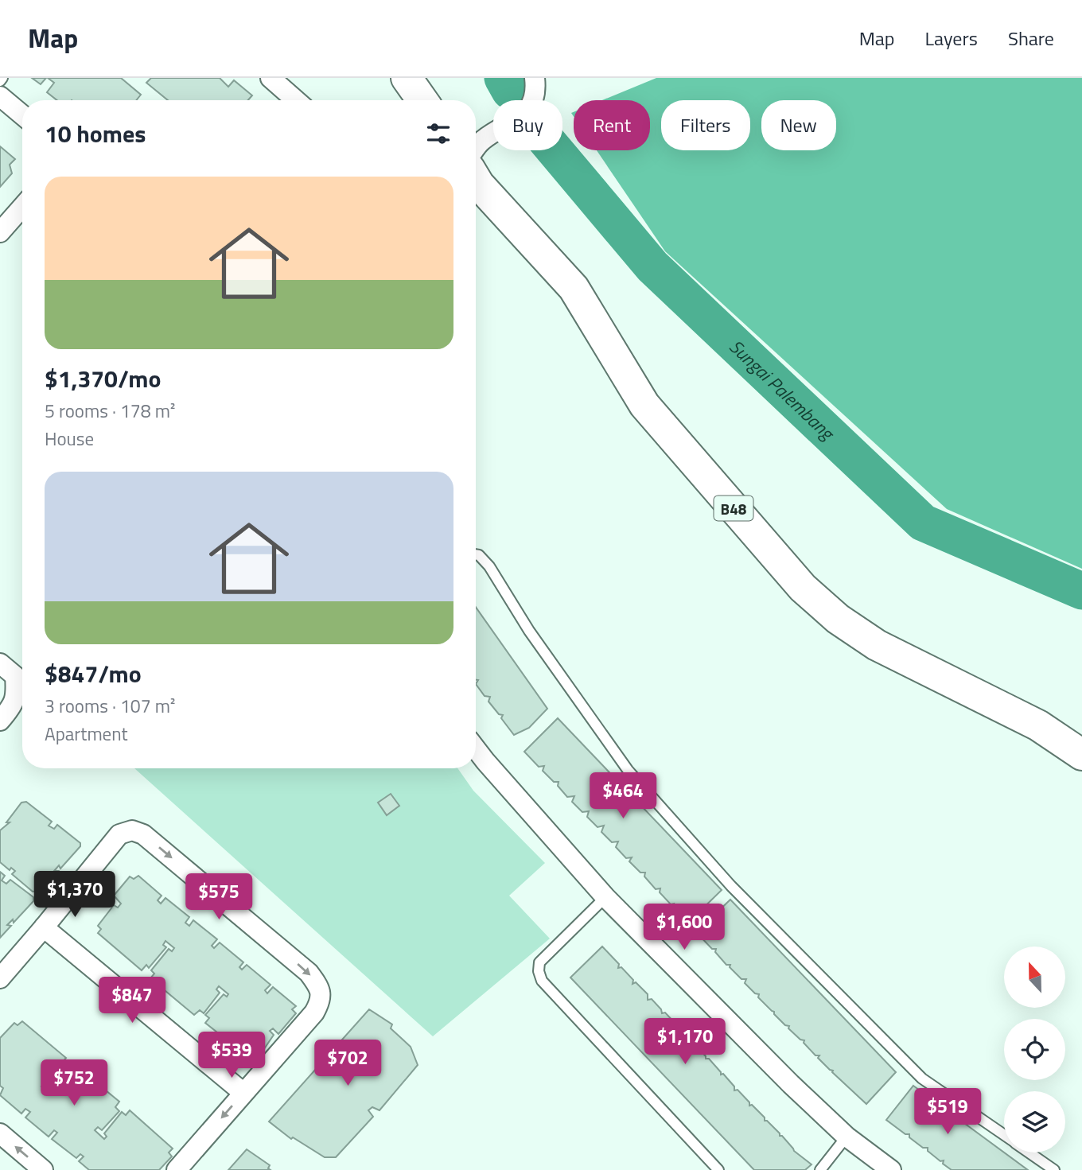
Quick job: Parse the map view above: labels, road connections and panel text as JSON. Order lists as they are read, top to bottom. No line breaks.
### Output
{"streets":{"main road":["B48"]},"water":["Sungai Palembang"],"north":"top","page":{"header":"Map","nav":["Map","Layers","Share"],"chip":["Buy","Rent","Filters","New"],"heading":"10 homes","list":[{"name":"$1,370/mo","note":"5 rooms · 178 m² · House"},{"name":"$847/mo","note":"3 rooms · 107 m² · Apartment"}],"price":["$464","$1,370","$575","$1,600","$847","$1,170","$539","$702","$752","$519"]}}
